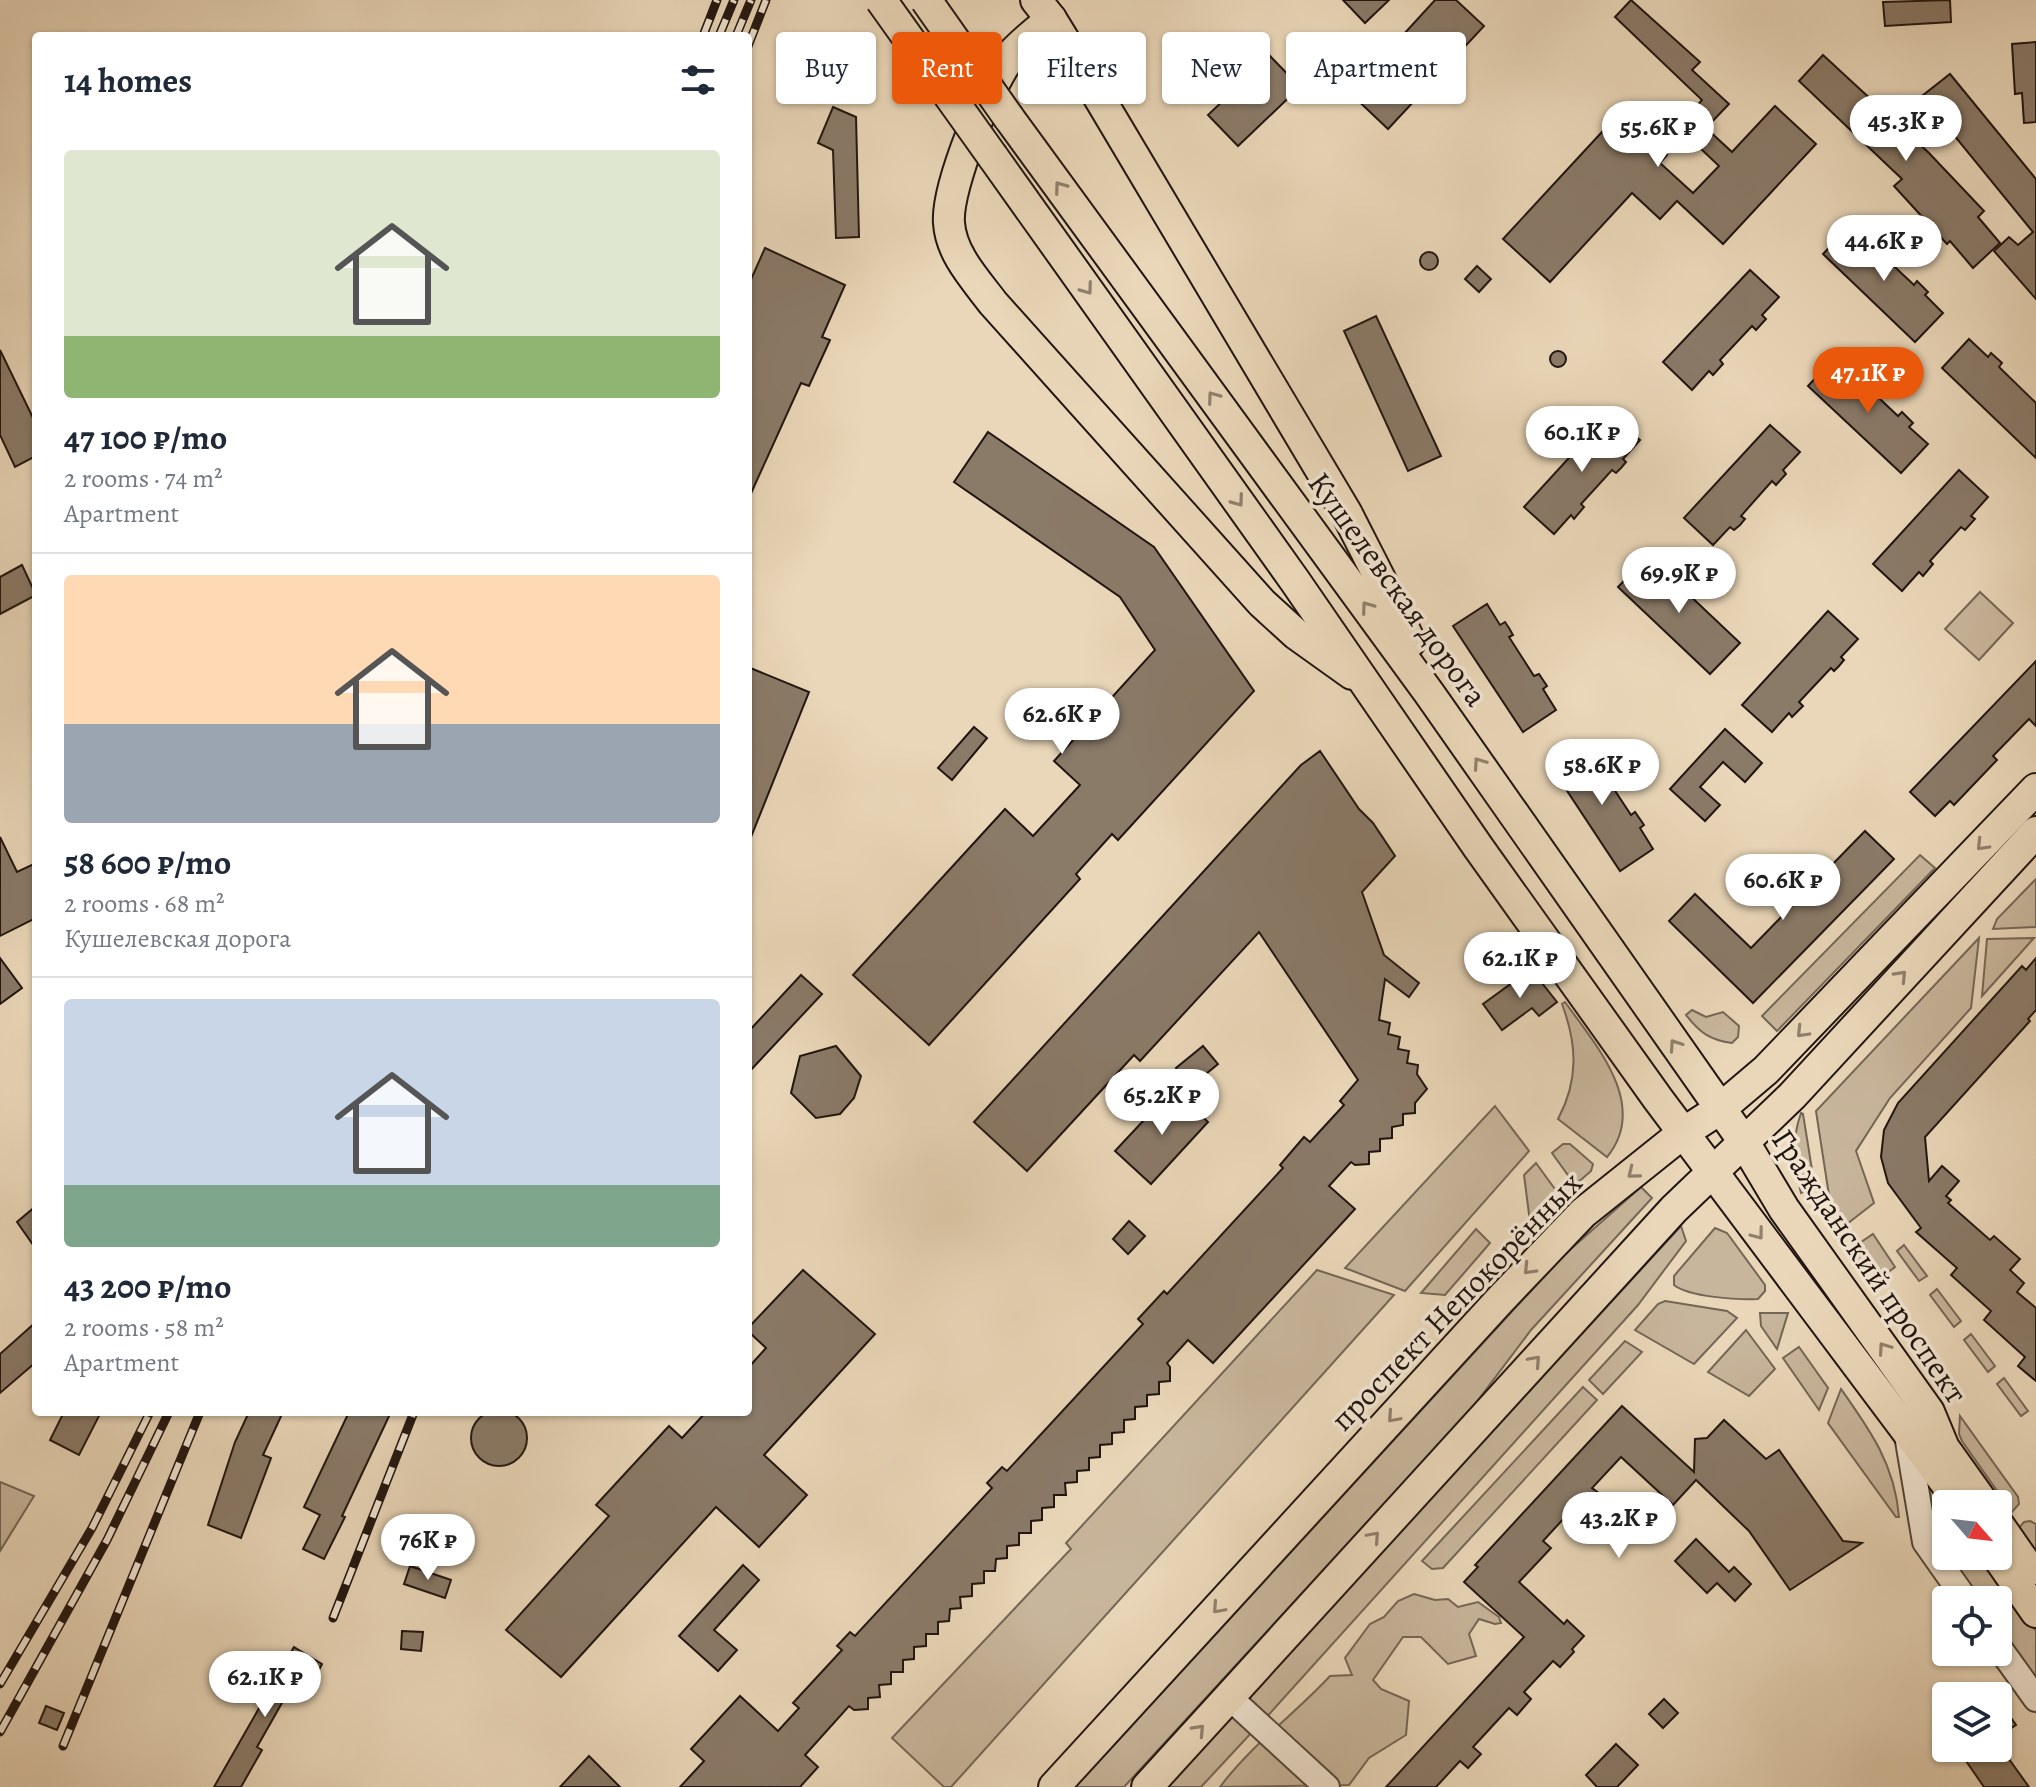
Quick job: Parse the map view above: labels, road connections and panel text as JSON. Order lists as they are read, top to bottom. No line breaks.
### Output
{"streets":{"main road":["Кушелевская дорога","Гражданский проспект","проспект Непокорённых"]},"crossings":[["Кушелевская дорога","Гражданский проспект"],["Кушелевская дорога","проспект Непокорённых"],["Гражданский проспект","проспект Непокорённых"]],"north":"bottom right","page":{"chip":["Buy","Rent","Filters","New","Apartment"],"heading":"14 homes","price":["45.3K ₽","55.6K ₽","44.6K ₽","47.1K ₽","60.1K ₽","69.9K ₽","62.6K ₽","58.6K ₽","60.6K ₽","62.1K ₽","65.2K ₽","43.2K ₽","76K ₽","62.1K ₽"],"list":[{"name":"47 100 ₽/mo","note":"2 rooms · 74 m² · Apartment"},{"name":"58 600 ₽/mo","note":"2 rooms · 68 m² · Кушелевская дорога"},{"name":"43 200 ₽/mo","note":"2 rooms · 58 m² · Apartment"}]}}
